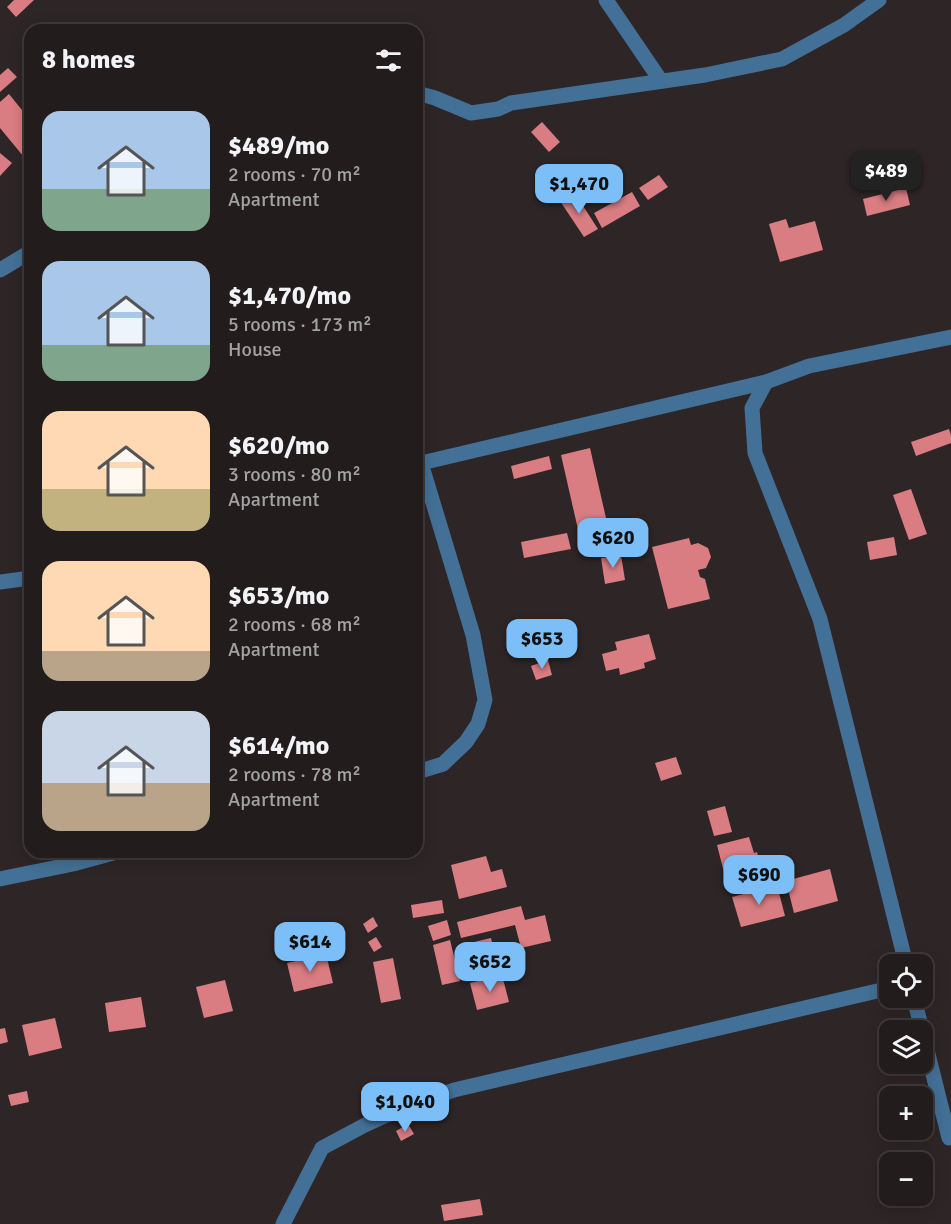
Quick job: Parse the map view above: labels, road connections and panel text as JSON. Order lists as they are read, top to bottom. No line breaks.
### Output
{"page":{"heading":"8 homes","list":[{"name":"$489/mo","note":"2 rooms · 70 m² · Apartment"},{"name":"$1,470/mo","note":"5 rooms · 173 m² · House"},{"name":"$620/mo","note":"3 rooms · 80 m² · Apartment"},{"name":"$653/mo","note":"2 rooms · 68 m² · Apartment"},{"name":"$614/mo","note":"2 rooms · 78 m² · Apartment"}],"price":["$489","$1,470","$620","$653","$690","$614","$652","$1,040"],"map_buttons":["+","−"]}}
